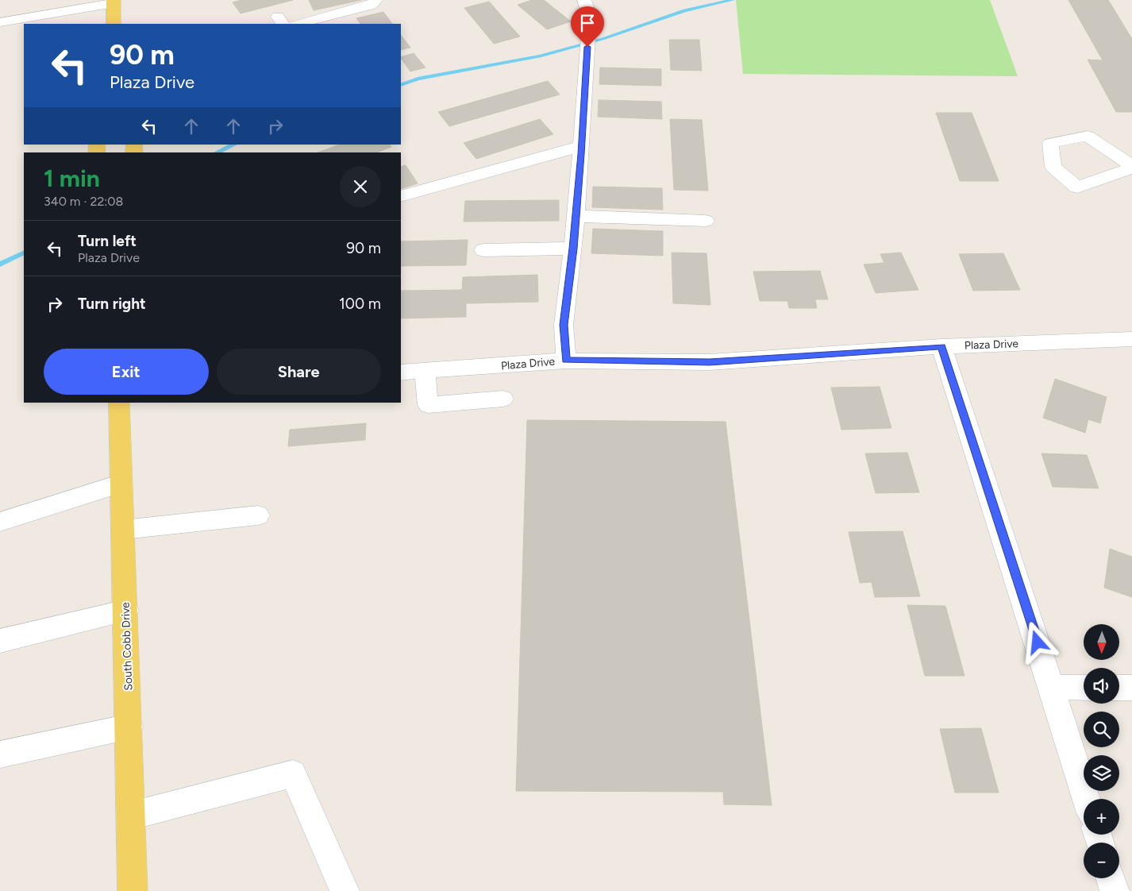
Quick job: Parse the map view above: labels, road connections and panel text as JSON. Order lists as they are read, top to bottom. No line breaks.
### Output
{"streets":{"main road":["South Cobb Drive"],"street":["Plaza Drive"]},"north":"bottom","page":{"turn":["90 m","Plaza Drive"],"heading":["1 min","340 m · 22:08"],"list":[{"name":"Turn left","note":"Plaza Drive","value":"90 m"},{"name":"Turn right","value":"100 m"}],"buttons":["Exit","Share"],"map_buttons":["+","−"]}}
